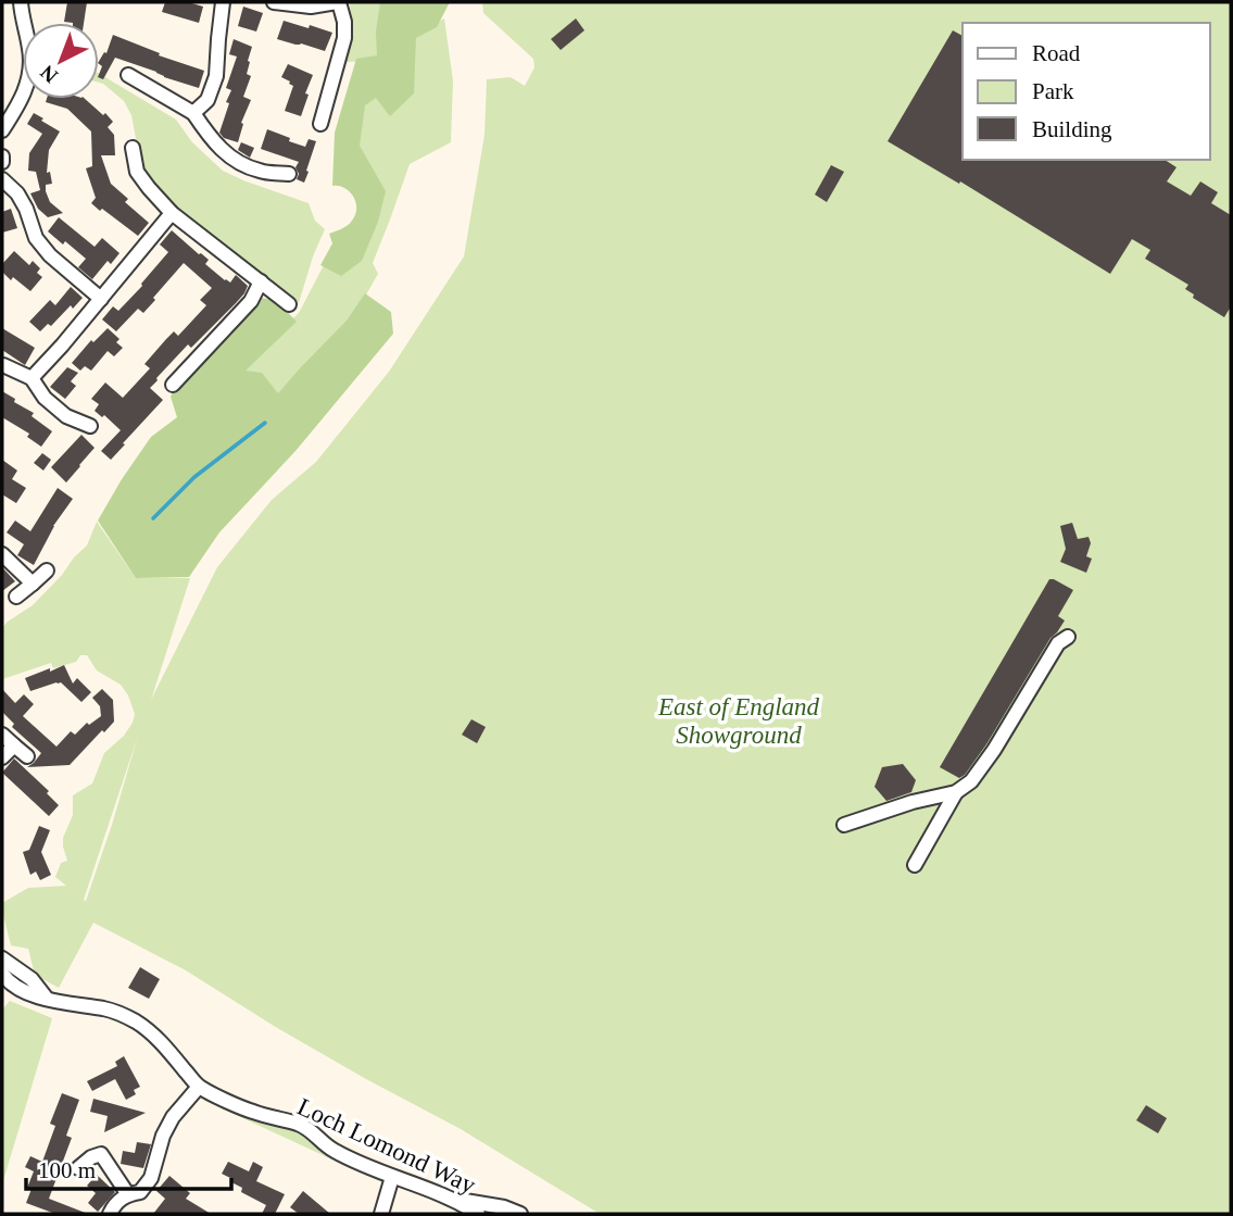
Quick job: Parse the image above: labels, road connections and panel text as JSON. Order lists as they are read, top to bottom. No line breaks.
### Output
{"streets":{"street":["Loch Lomond Way"]},"parks":["East of England Showground"],"legend":["Road","Park","Building"],"scale_bar":"100 m","north":"bottom left"}
